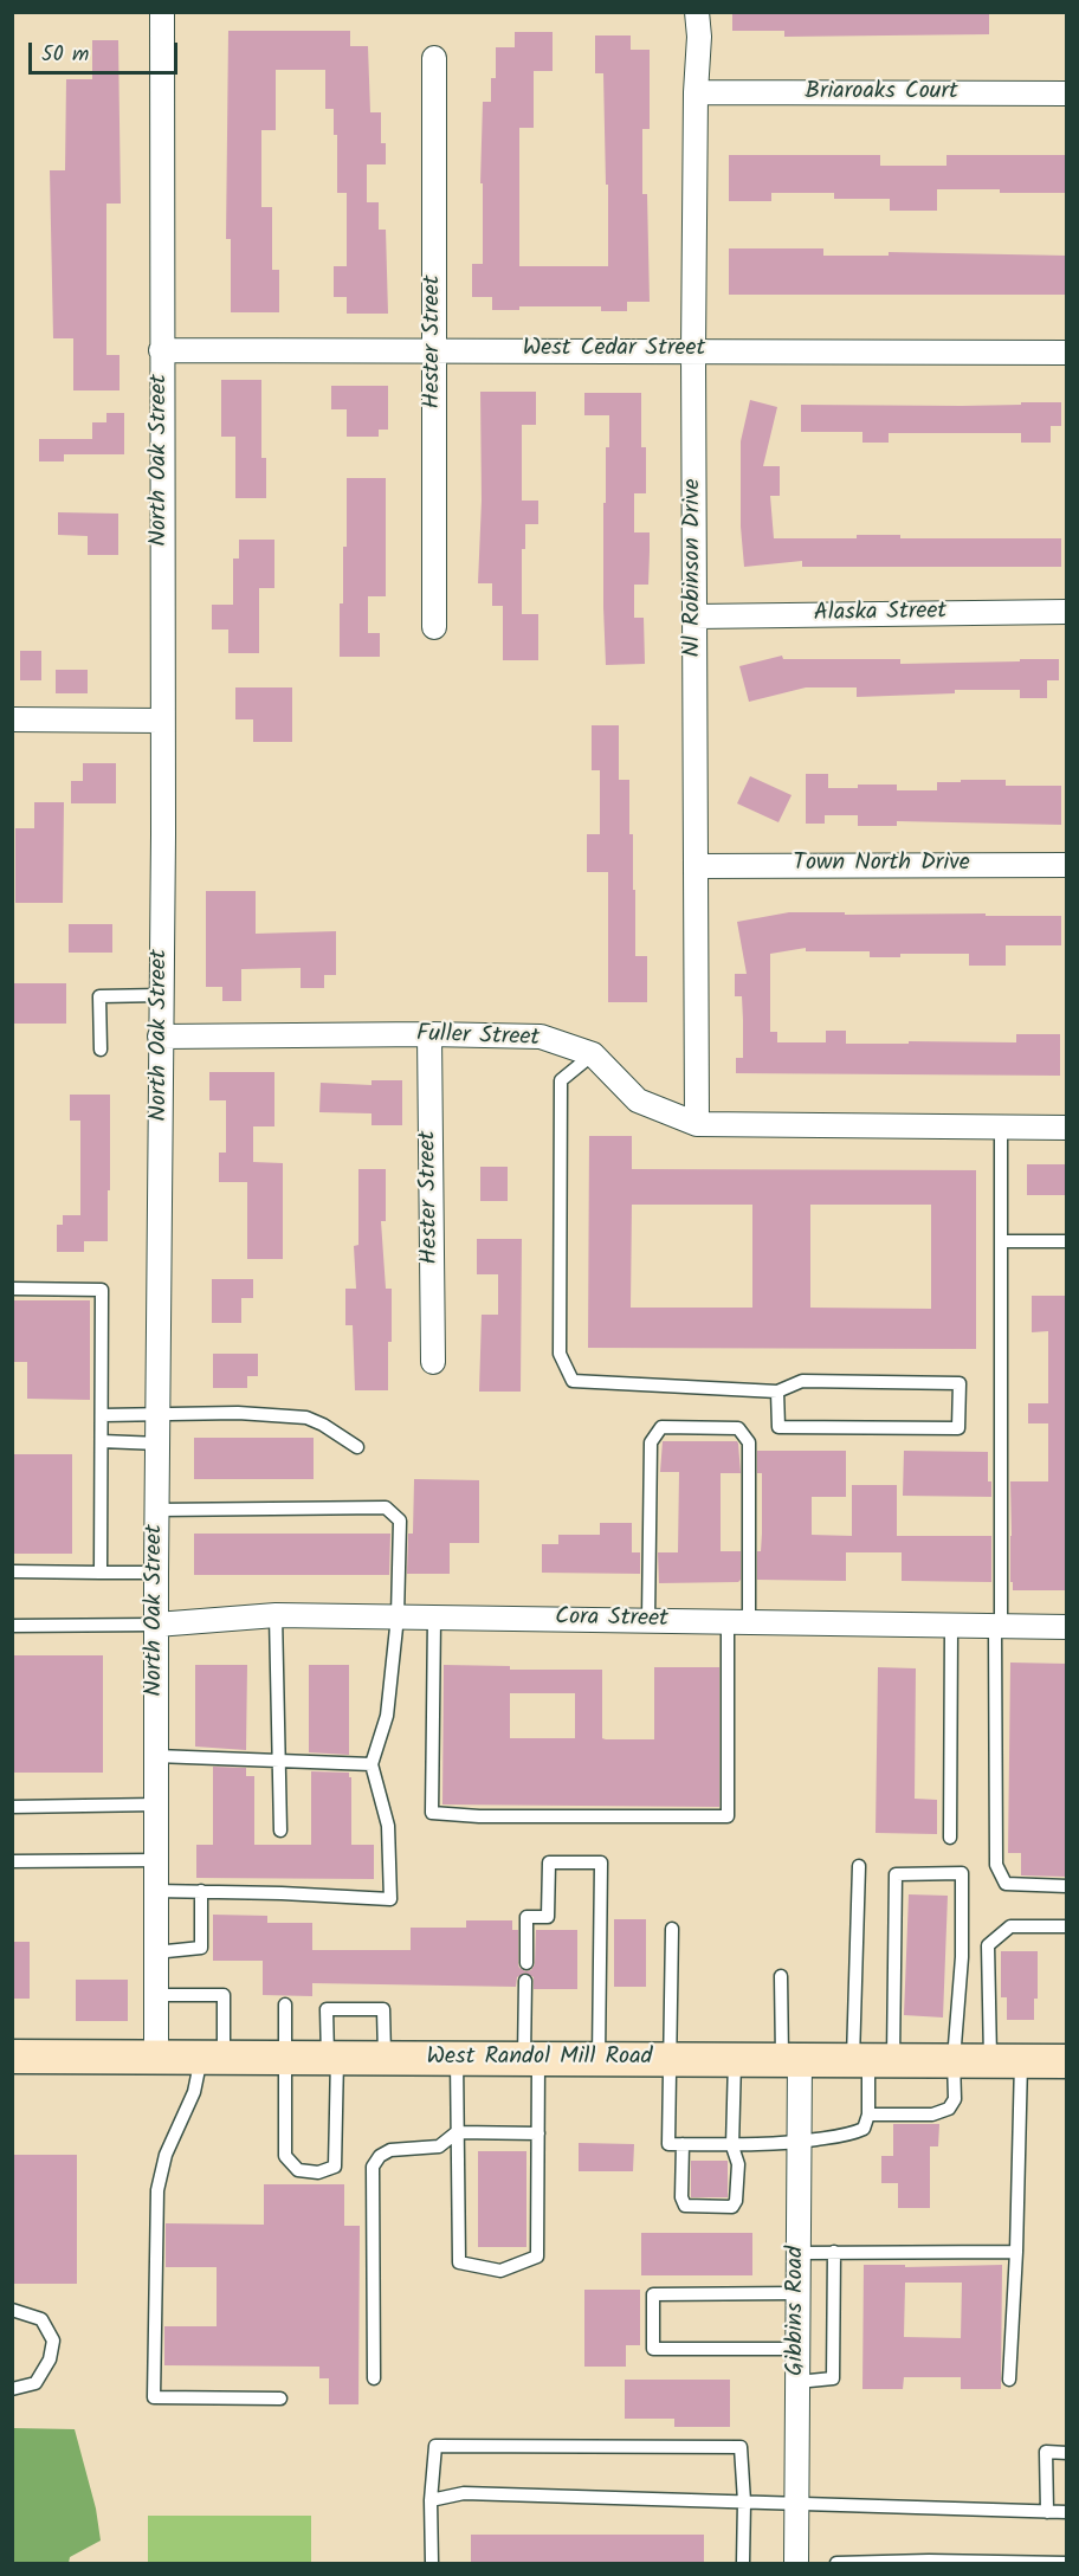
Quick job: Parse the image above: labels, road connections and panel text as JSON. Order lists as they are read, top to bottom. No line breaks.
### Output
{"streets":{"main road":["West Randol Mill Road"],"street":["Briaroaks Court","Hester Street","West Cedar Street","North Oak Street","Nl Robinson Drive","Alaska Street","Town North Drive","Fuller Street","Cora Street","Gibbins Road"]},"crossings":[["Briaroaks Court","Nl Robinson Drive"],["Hester Street","West Cedar Street"],["Hester Street","Fuller Street"],["West Cedar Street","North Oak Street"],["West Cedar Street","Nl Robinson Drive"],["North Oak Street","Fuller Street"],["North Oak Street","Cora Street"],["North Oak Street","West Randol Mill Road"],["Nl Robinson Drive","Alaska Street"],["Nl Robinson Drive","Town North Drive"],["Nl Robinson Drive","Fuller Street"],["West Randol Mill Road","Gibbins Road"]],"scale_bar":"50 m"}
